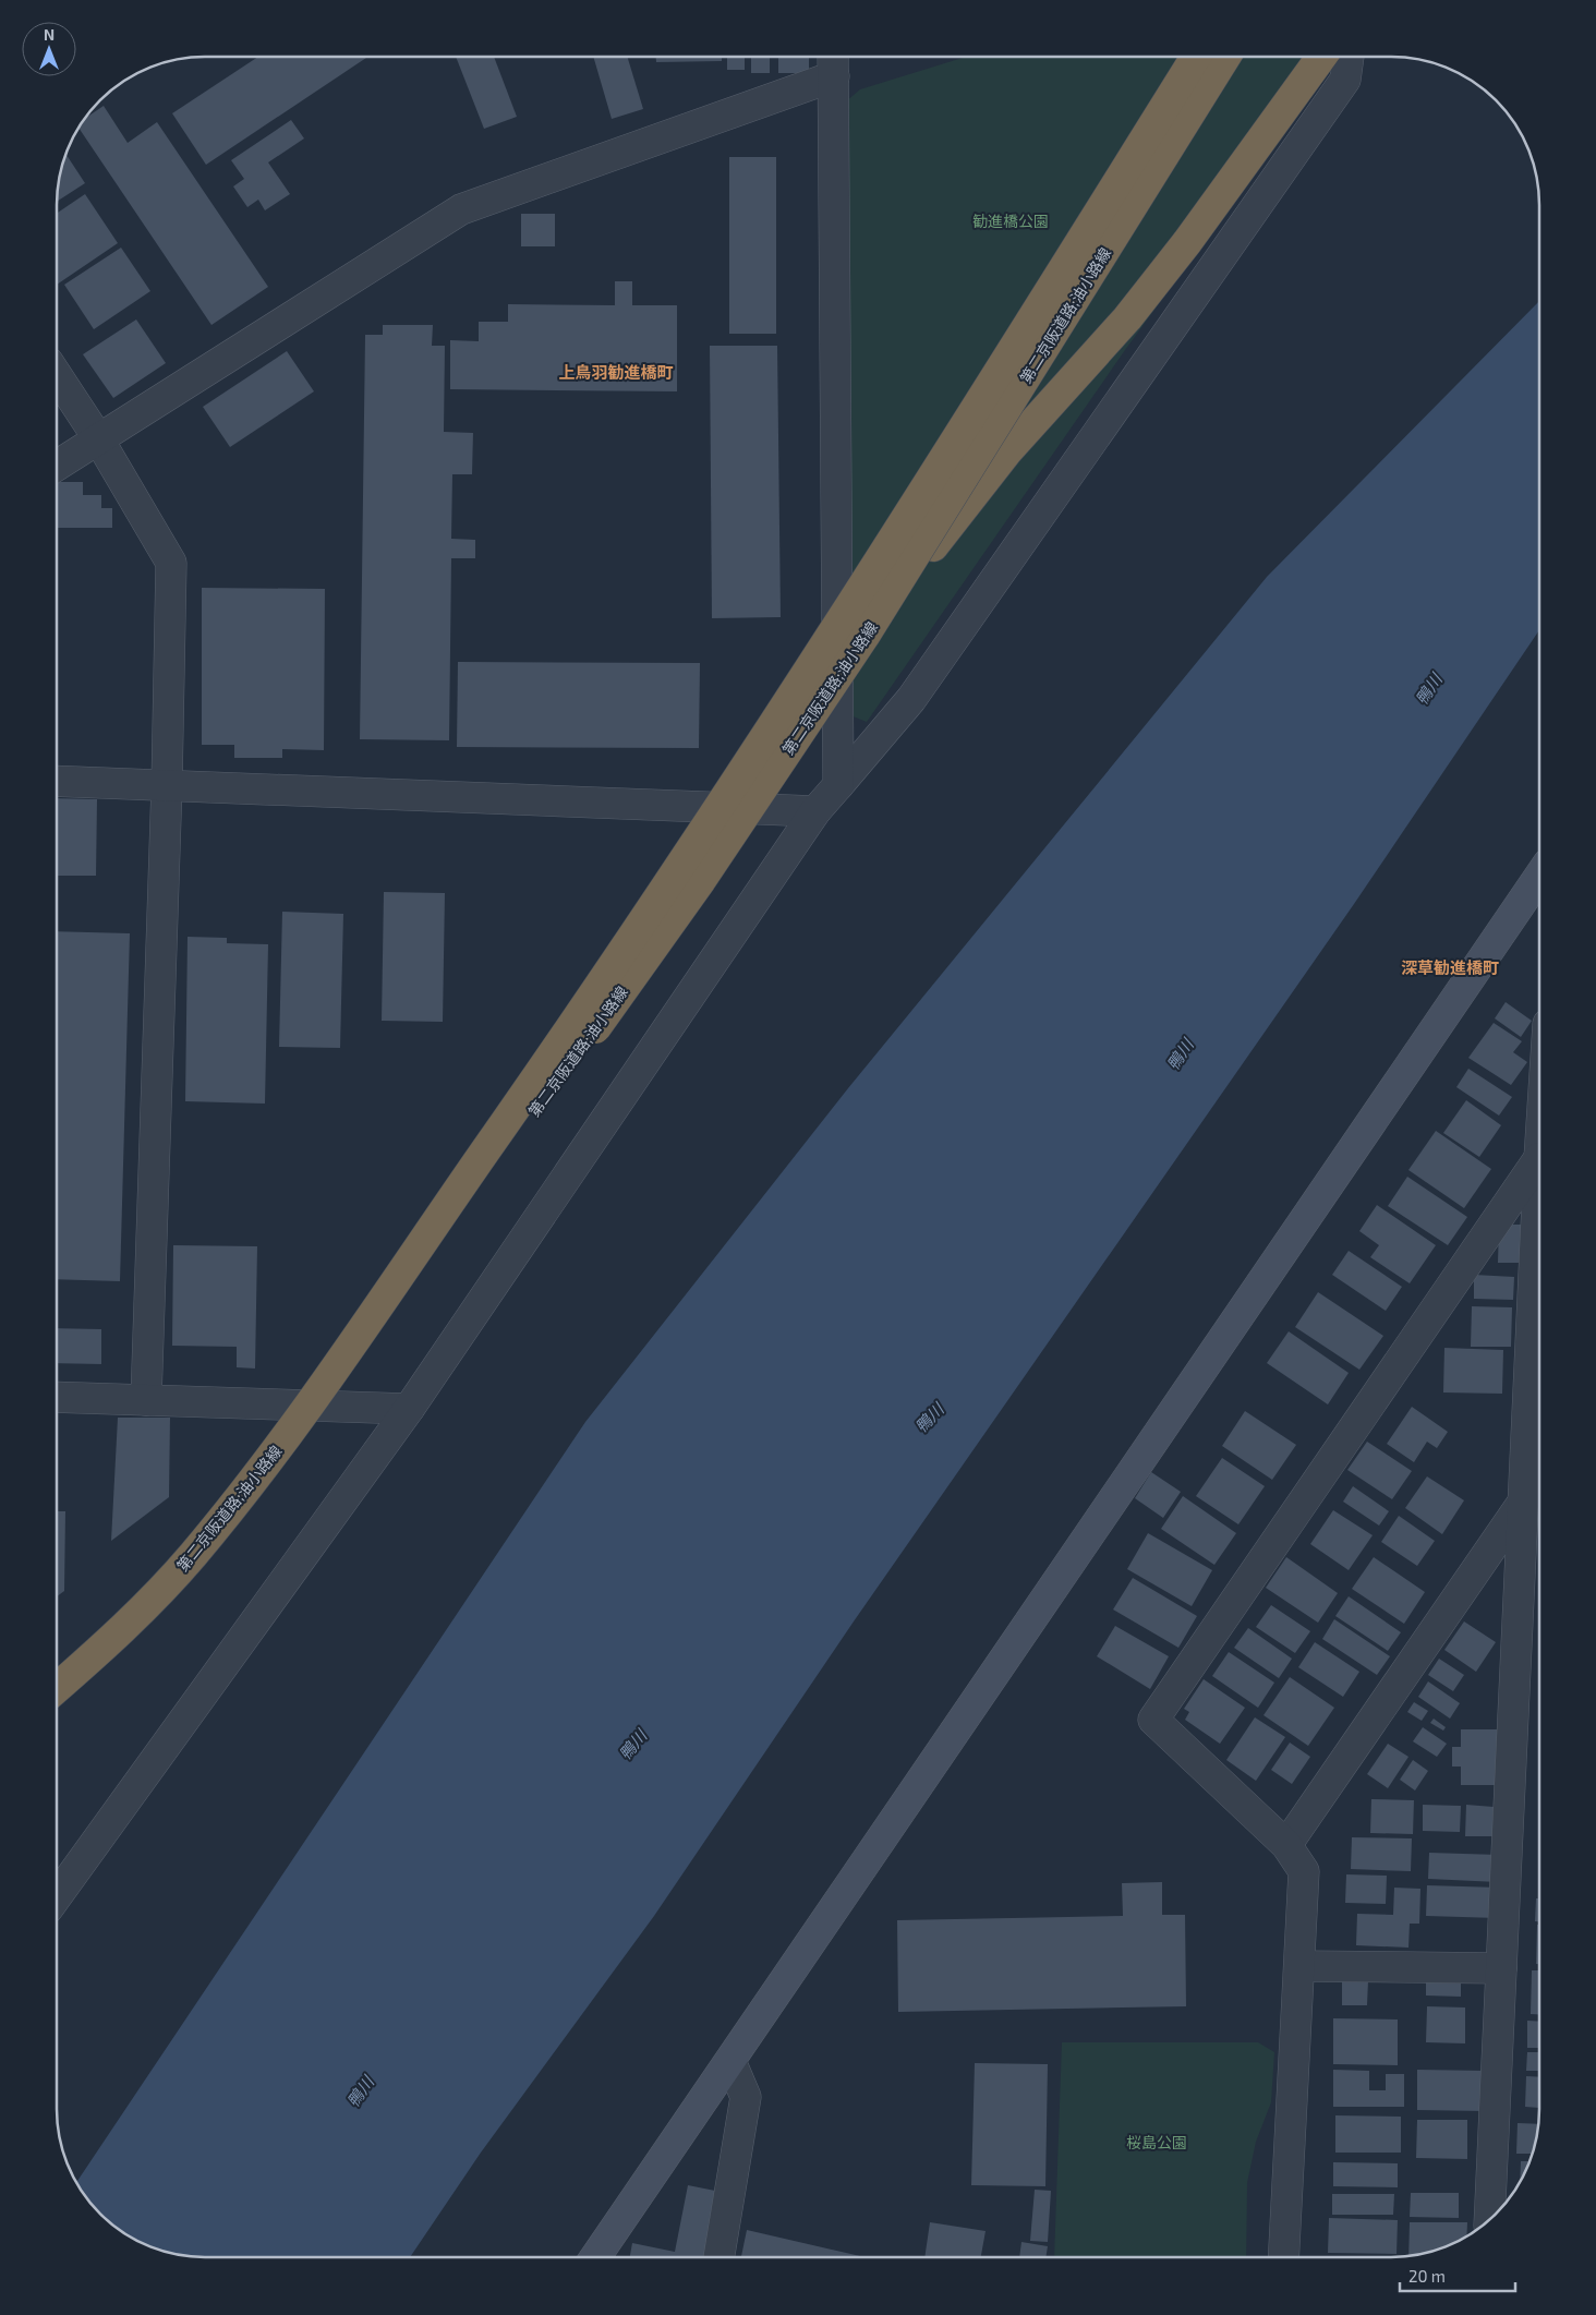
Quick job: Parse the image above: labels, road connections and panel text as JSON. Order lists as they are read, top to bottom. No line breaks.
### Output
{"streets":{"highway":["第二京阪道路;油小路線"]},"districts":["上鳥羽勧進橋町","深草勧進橋町"],"water":["鴨川"],"parks":["勧進橋公園","桜島公園"],"scale_bar":"20 m","north":"top"}
